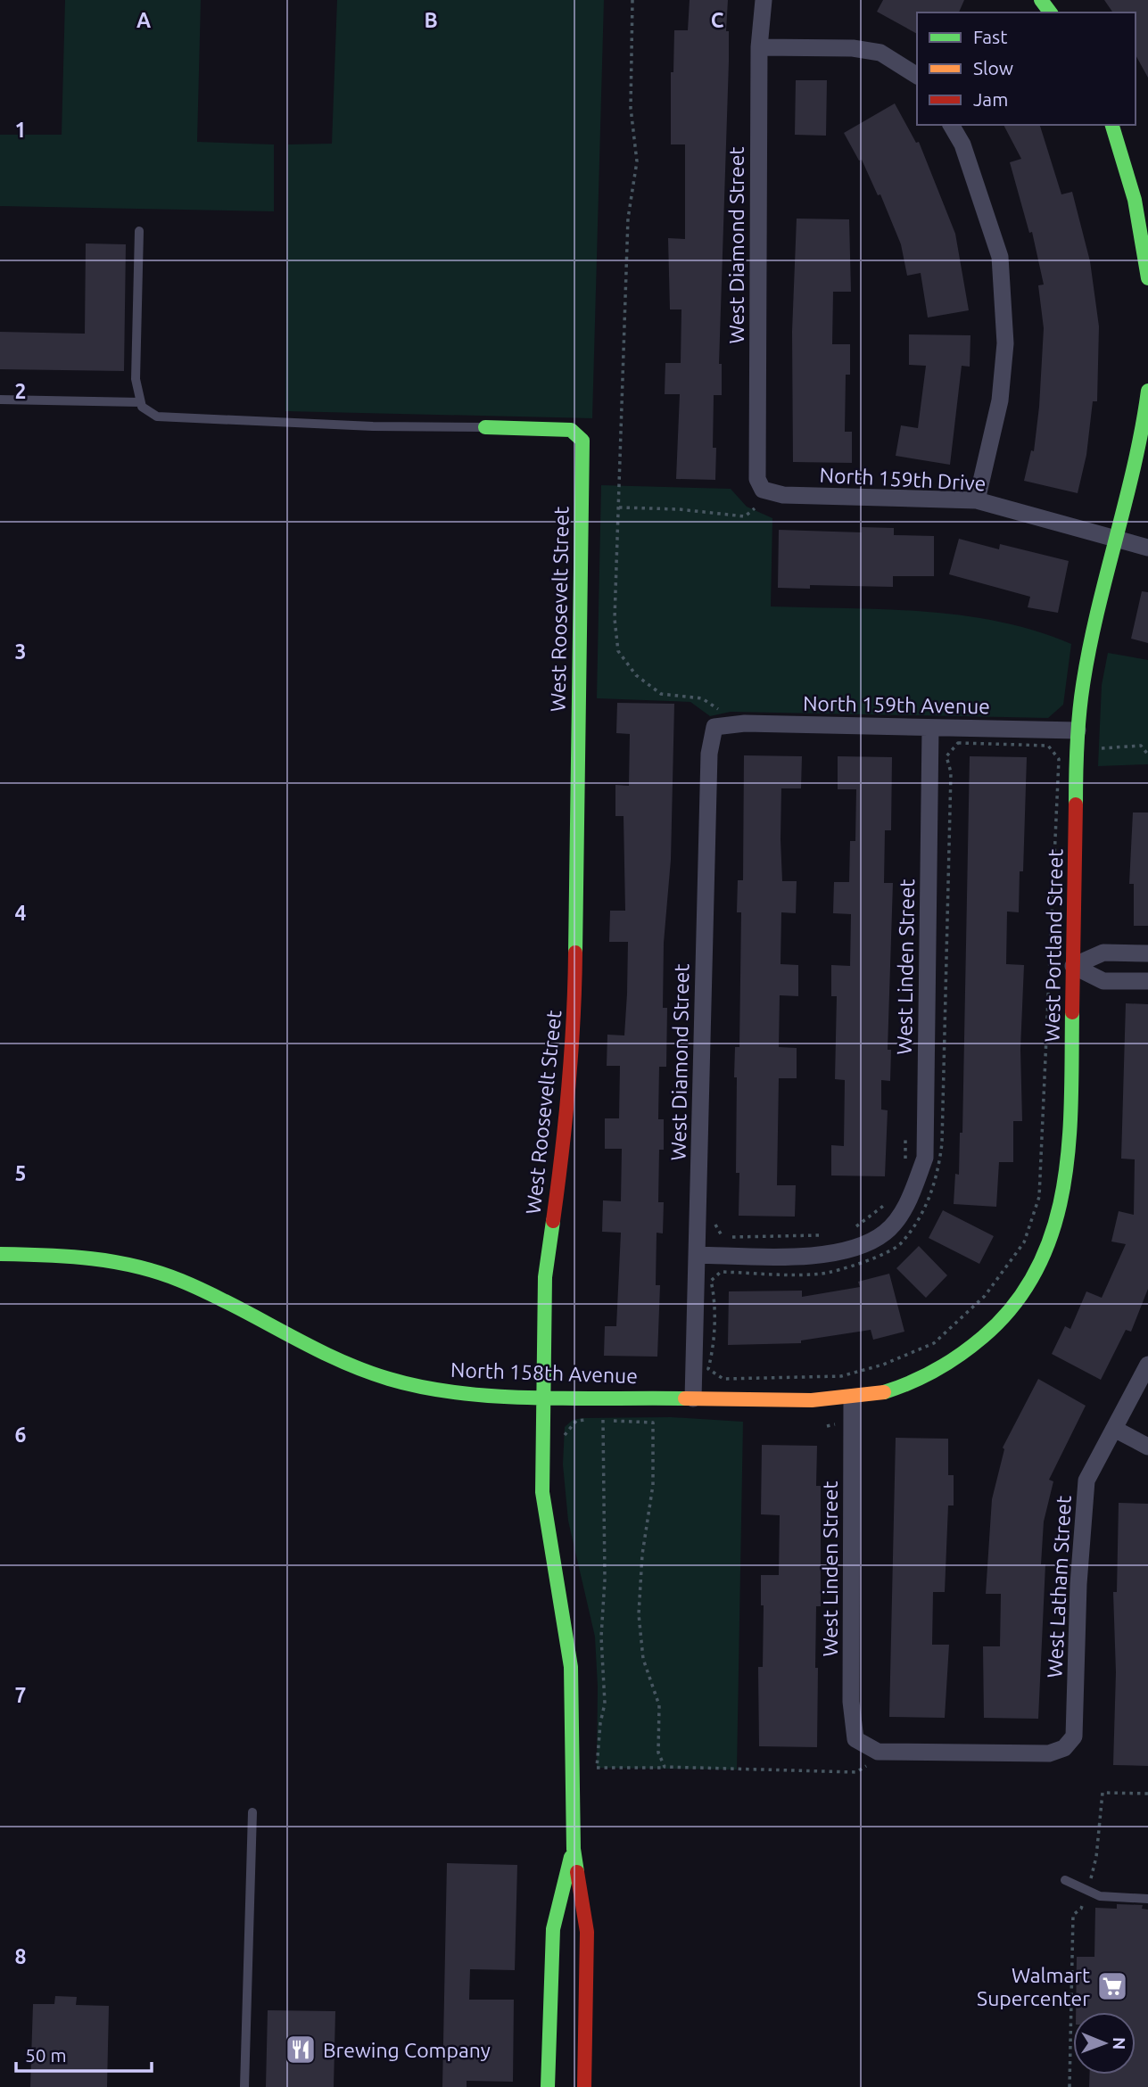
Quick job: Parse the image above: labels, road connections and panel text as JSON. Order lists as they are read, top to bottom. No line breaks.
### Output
{"streets":{"street":["West Diamond Street","North 159th Drive","West Roosevelt Street","North 159th Avenue","West Portland Street","West Linden Street","North 158th Avenue","West Latham Street"]},"crossings":[["West Diamond Street","North 159th Drive"],["West Diamond Street","North 159th Avenue"],["West Diamond Street","West Linden Street"],["West Diamond Street","North 158th Avenue"],["North 159th Drive","West Portland Street"],["West Roosevelt Street","North 158th Avenue"],["North 159th Avenue","West Portland Street"],["North 159th Avenue","West Linden Street"],["West Portland Street","West Linden Street"],["West Portland Street","North 158th Avenue"],["West Linden Street","North 158th Avenue"],["West Linden Street","West Latham Street"]],"places":{"supermarket":["Walmart Supercenter"],"restaurant":["Brewing Company"]},"legend":["Fast","Slow","Jam"],"scale_bar":"50 m","north":"right","grid":{"columns":["A","B","C"],"rows":["1","2","3","4","5","6","7","8"]}}
